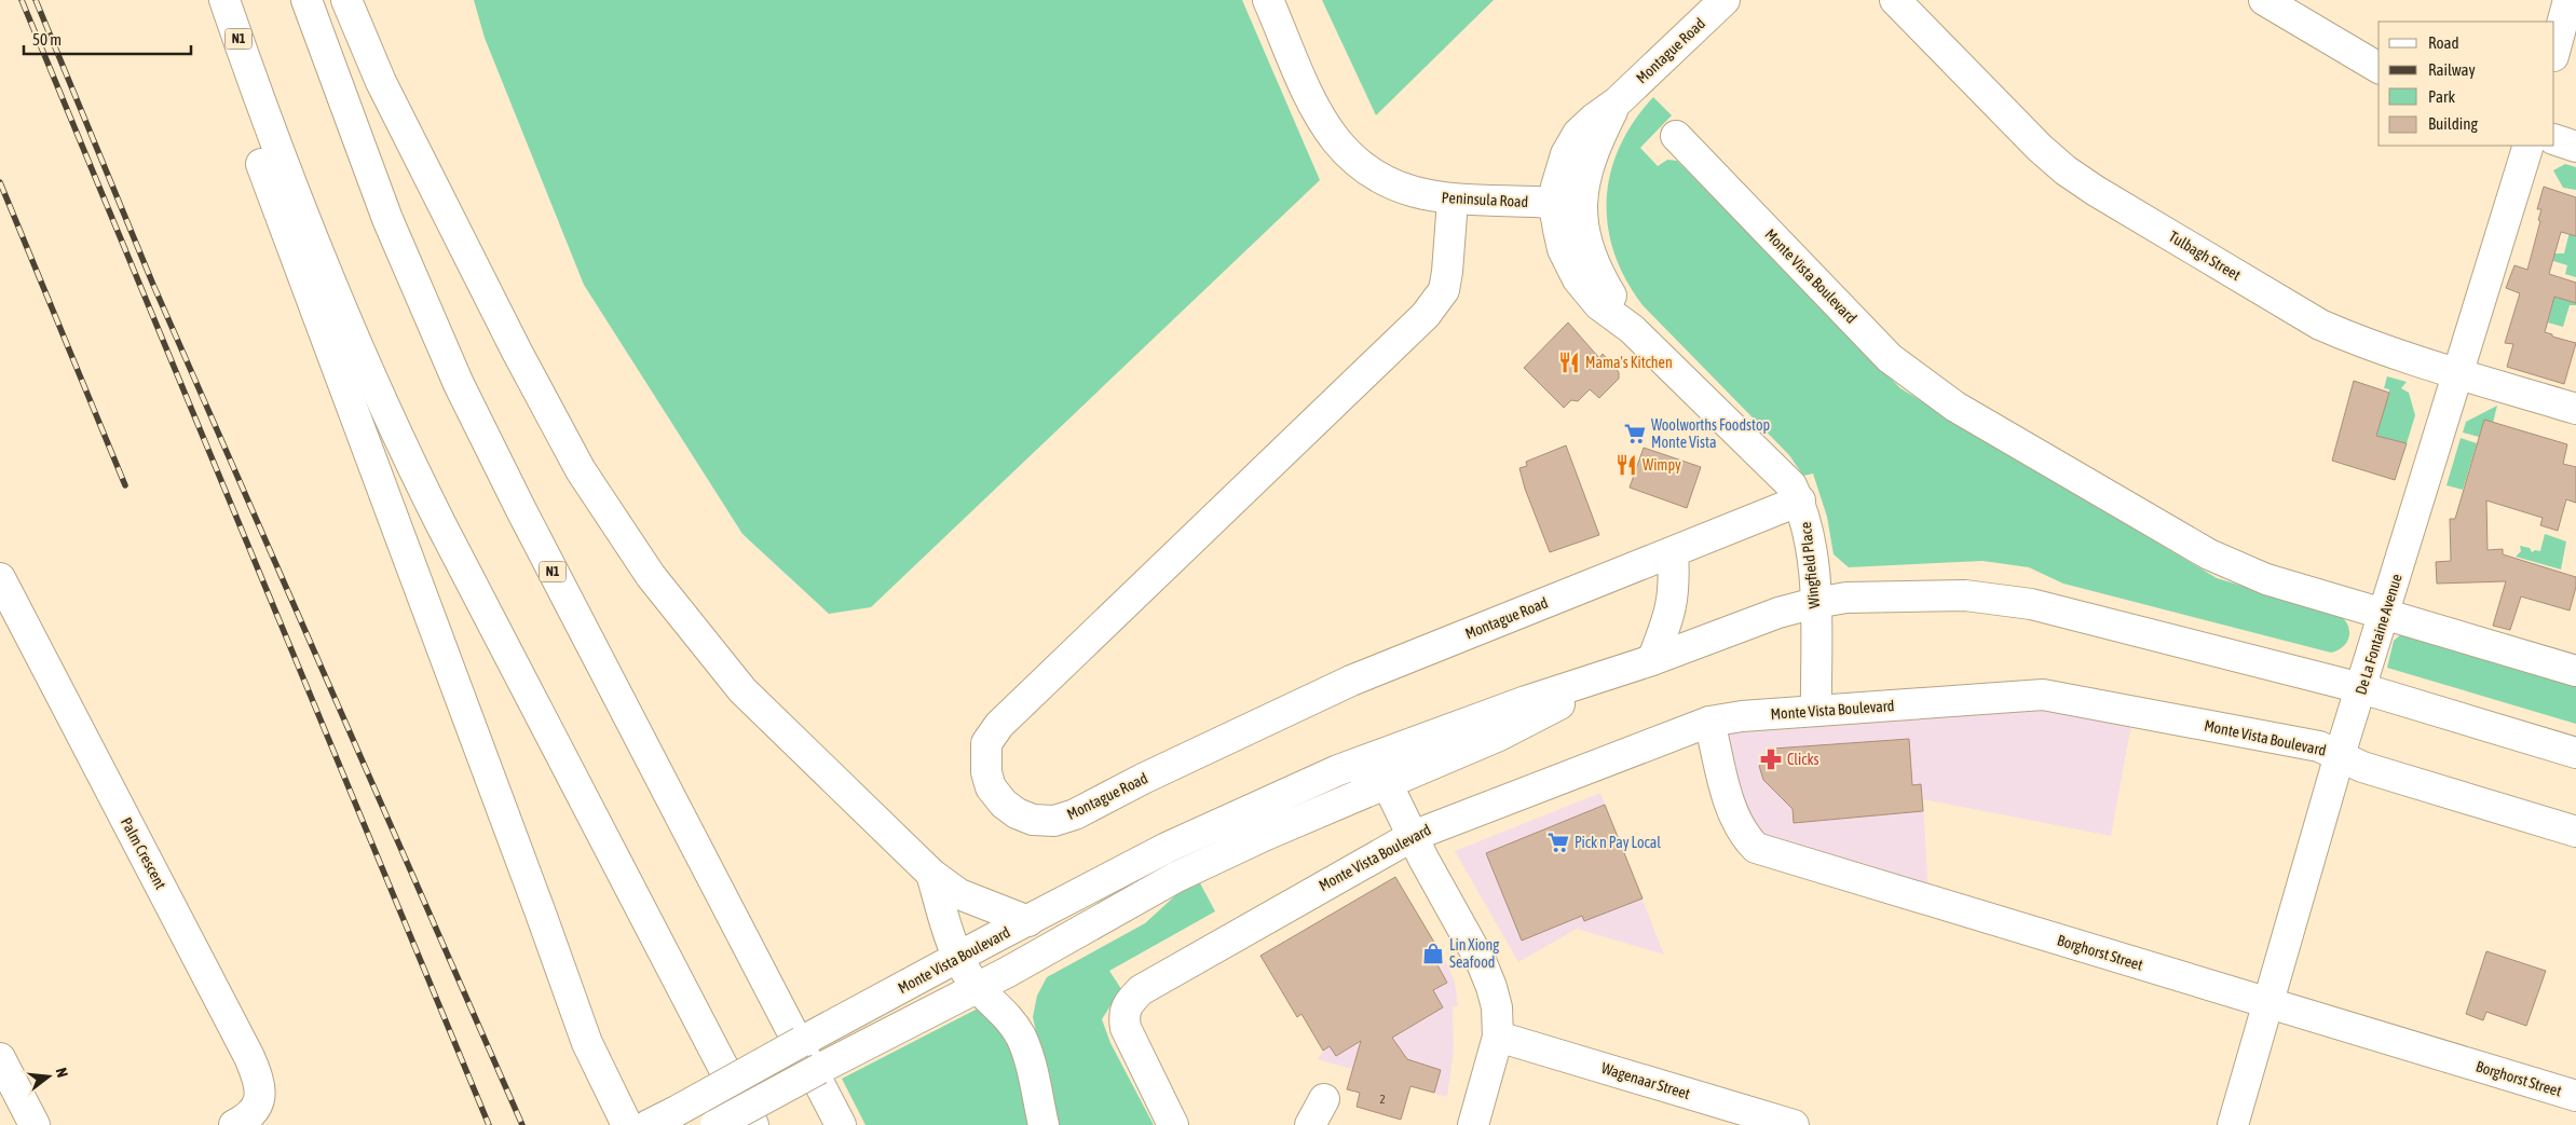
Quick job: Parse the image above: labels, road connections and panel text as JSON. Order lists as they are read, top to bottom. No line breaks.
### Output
{"streets":{"main road":["N1","Montague Road","Peninsula Road","Tulbagh Street","Monte Vista Boulevard","Wingfield Place","De La Fontaine Avenue","Palm Crescent","Borghorst Street","Wagenaar Street"]},"crossings":[["Montague Road","Peninsula Road"],["Montague Road","Wingfield Place"],["Peninsula Road","Wingfield Place"],["Tulbagh Street","De La Fontaine Avenue"],["Monte Vista Boulevard","Wingfield Place"],["Monte Vista Boulevard","De La Fontaine Avenue"],["Monte Vista Boulevard","Borghorst Street"],["De La Fontaine Avenue","Borghorst Street"]],"places":{"restaurant":["Mama's Kitchen","Wimpy"],"supermarket":["Woolworths Foodstop Monte Vista","Pick n Pay Local"],"pharmacy":["Clicks"],"shop":["Lin Xiong Seafood"]},"house_numbers":["2"],"legend":["Road","Railway","Park","Building"],"scale_bar":"50 m","north":"right"}
